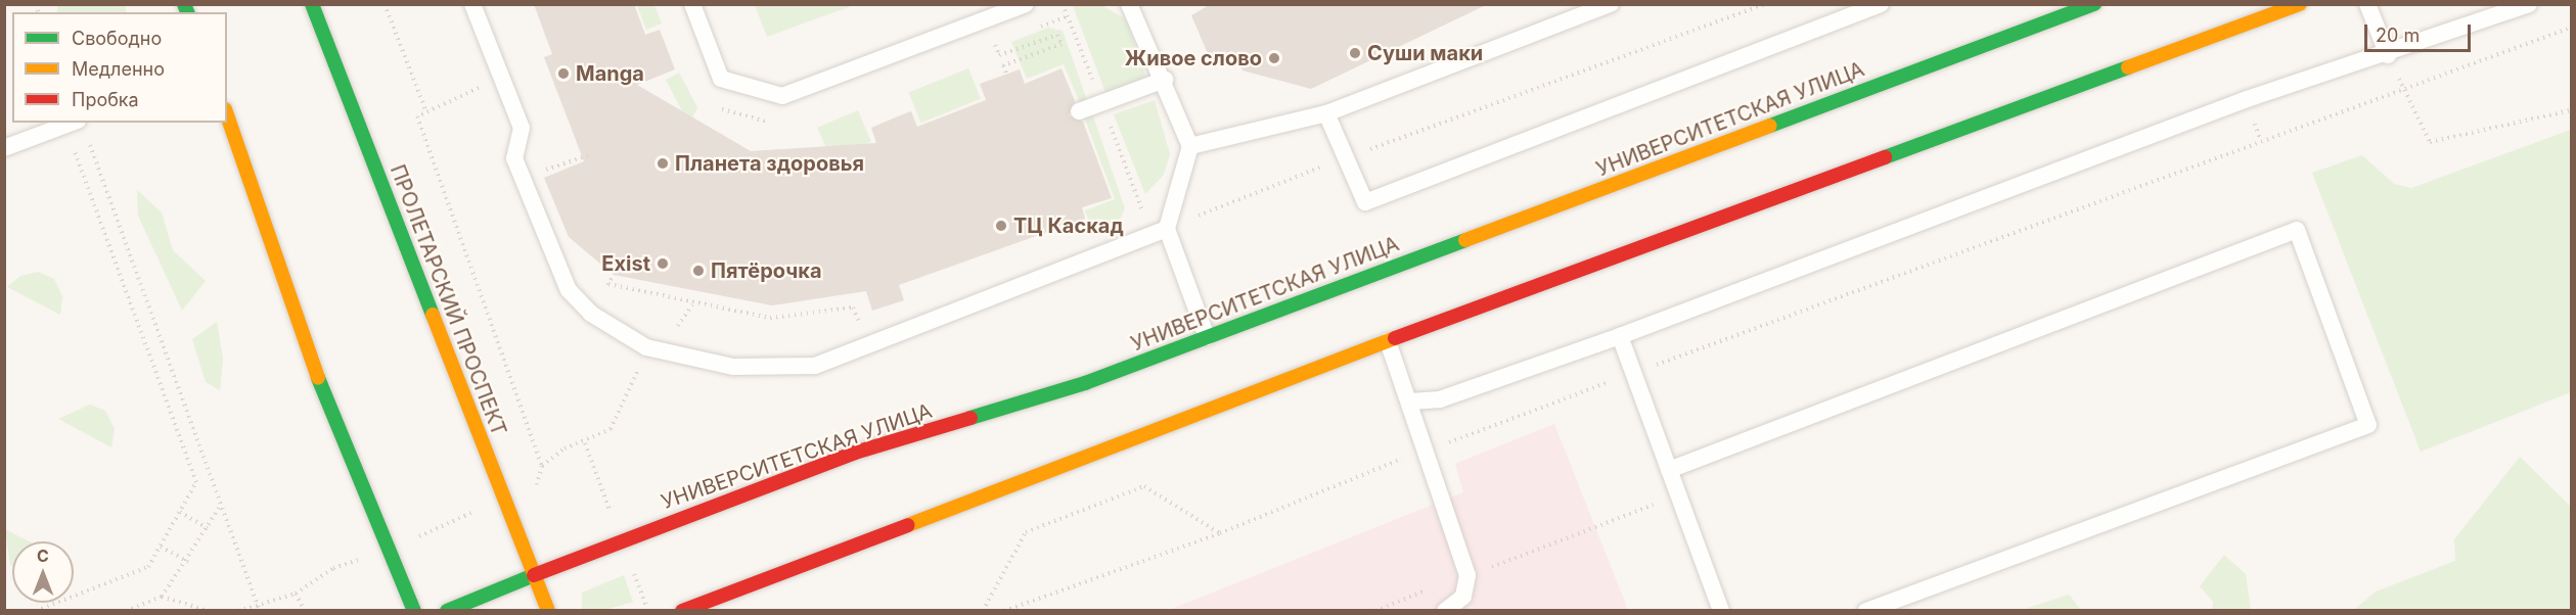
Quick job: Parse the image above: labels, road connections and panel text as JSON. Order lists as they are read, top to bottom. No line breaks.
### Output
{"streets":{"main road":["УНИВЕРСИТЕТСКАЯ УЛИЦА","ПРОЛЕТАРСКИЙ ПРОСПЕКТ"]},"crossings":[["УНИВЕРСИТЕТСКАЯ УЛИЦА","ПРОЛЕТАРСКИЙ ПРОСПЕКТ"]],"places":["Суши маки","Живое слово","Manga","Планета здоровья","ТЦ Каскад","Exist","Пятёрочка"],"legend":["Свободно","Медленно","Пробка"],"scale_bar":"20 m","north":"top"}
